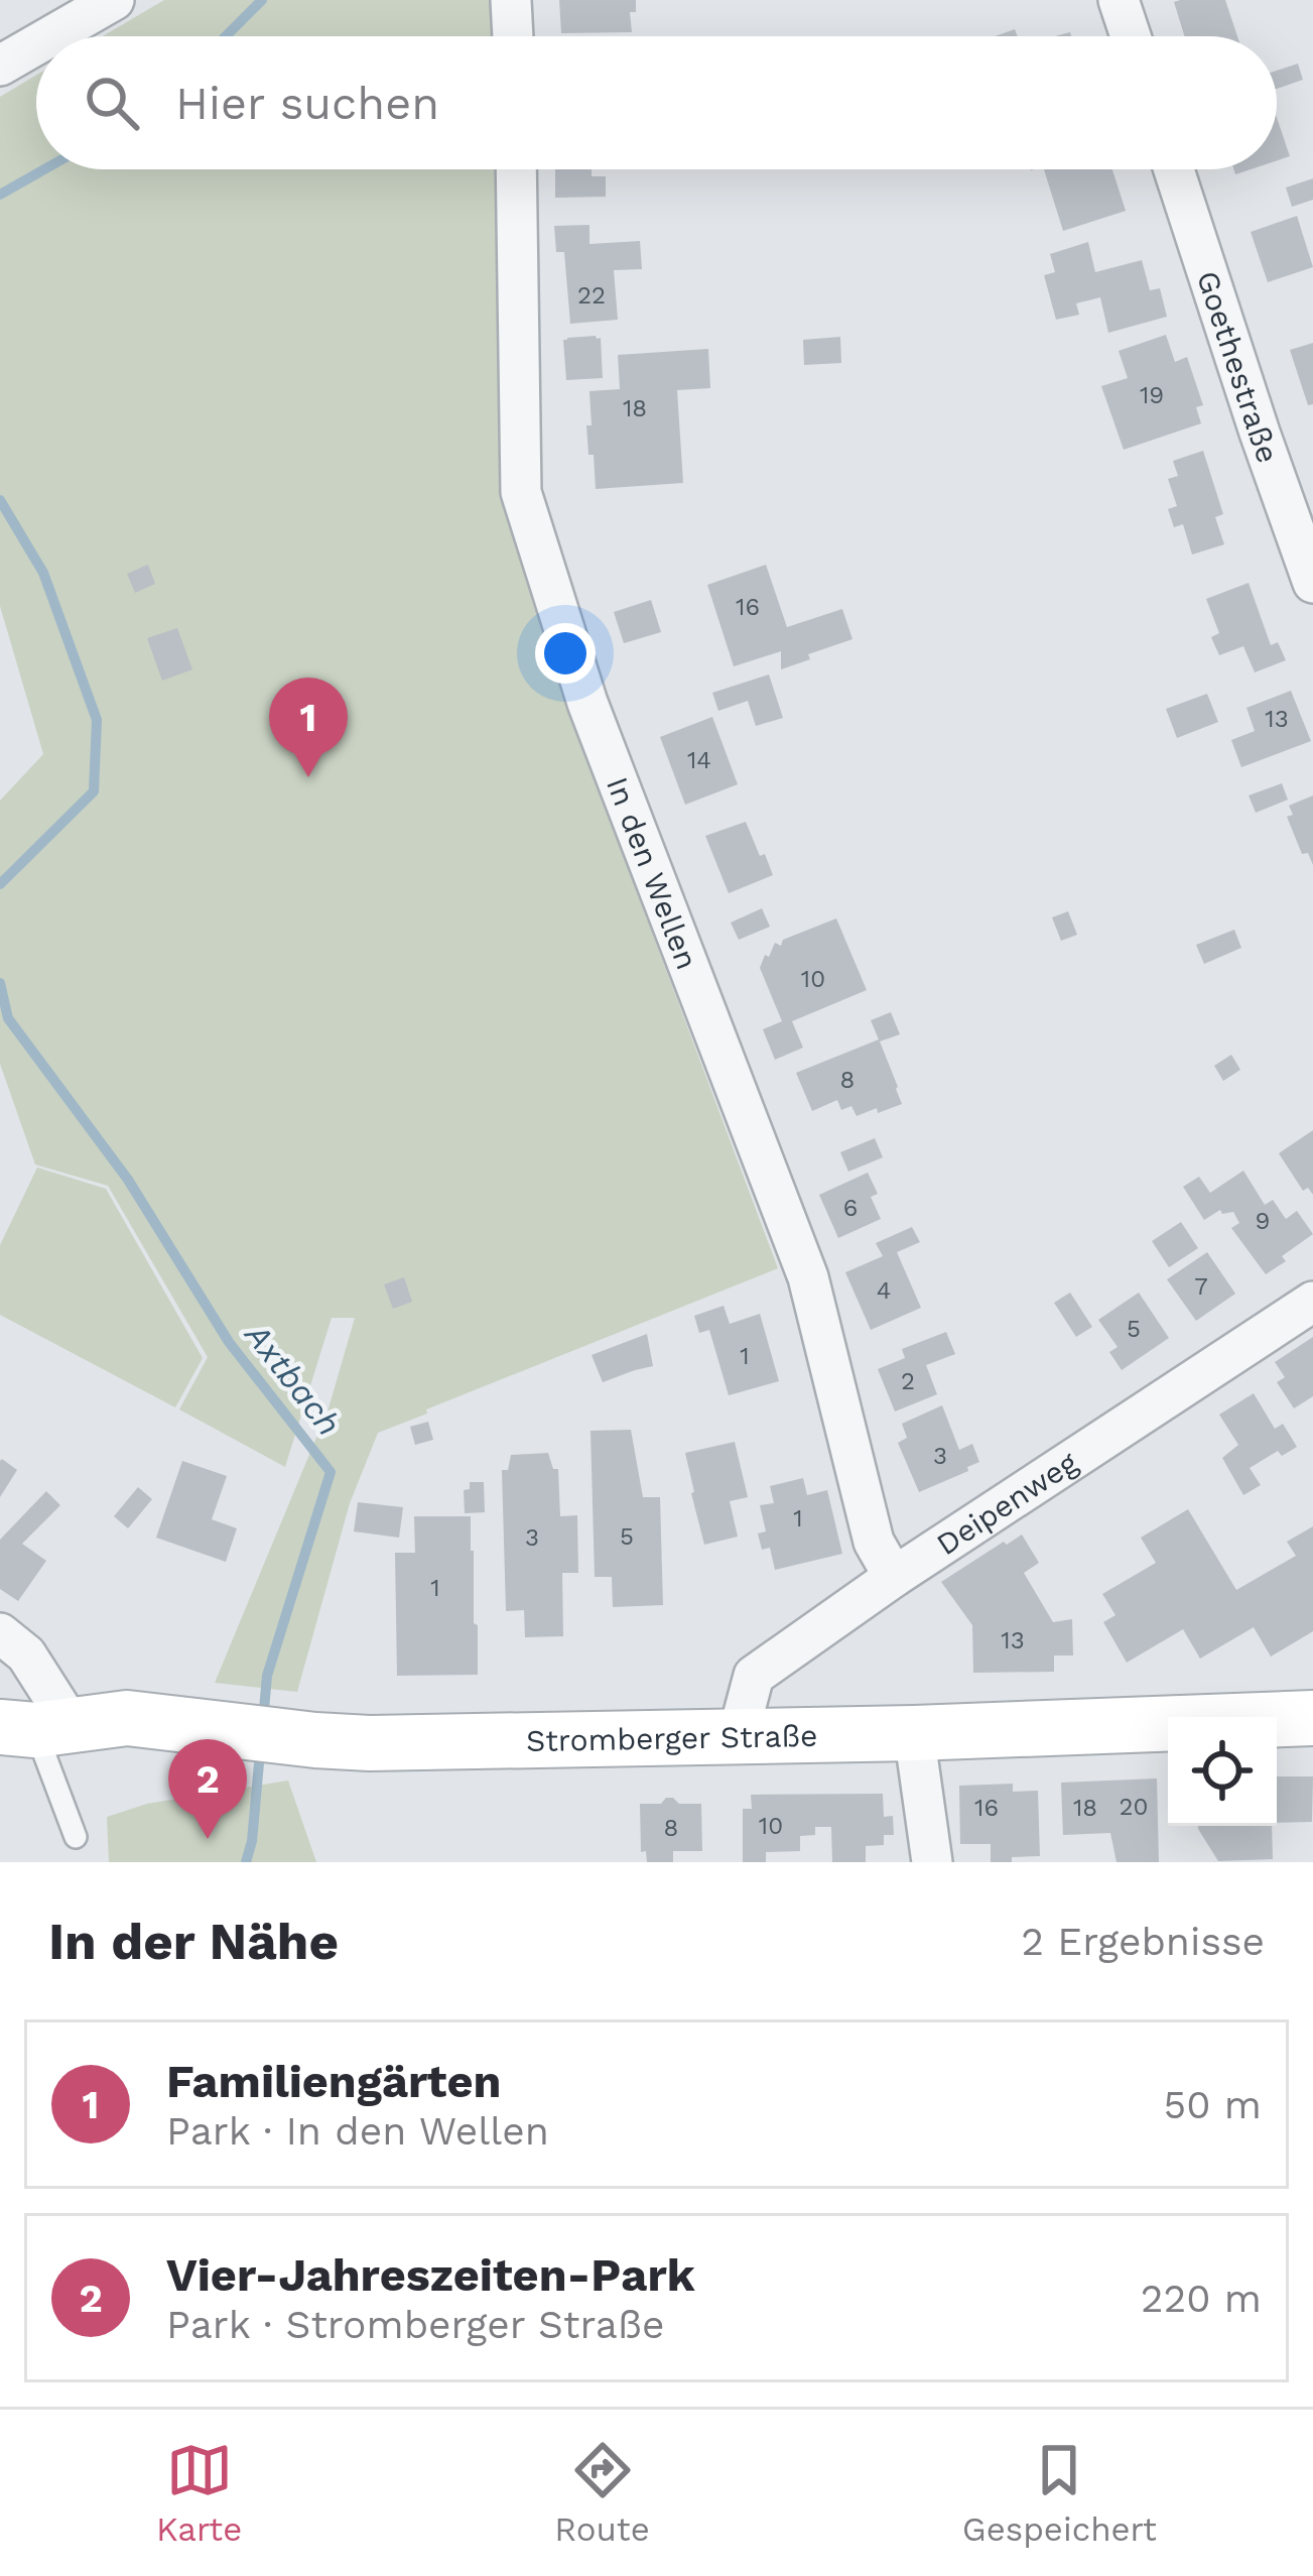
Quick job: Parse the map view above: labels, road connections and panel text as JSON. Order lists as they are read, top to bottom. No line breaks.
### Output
{"streets":{"main road":["Stromberger Straße"],"street":["Goethestraße","In den Wellen","Deipenweg"]},"crossings":[["In den Wellen","Deipenweg"],["Deipenweg","Stromberger Straße"]],"water":["Axtbach"],"house_numbers":["22","19","18","16","13","14","10","8","6","9","7","4","5","1","2","3","1","5","3","1","13","20","16","18","10","8"],"page":{"search":"Hier suchen","pins":["1","2"],"heading":["In der Nähe","2 Ergebnisse"],"list":[{"mark":"1","name":"Familiengärten","note":"Park · In den Wellen","value":"50 m"},{"mark":"2","name":"Vier-Jahreszeiten-Park","note":"Park · Stromberger Straße","value":"220 m"}],"nav":["Karte","Route","Gespeichert"]}}
